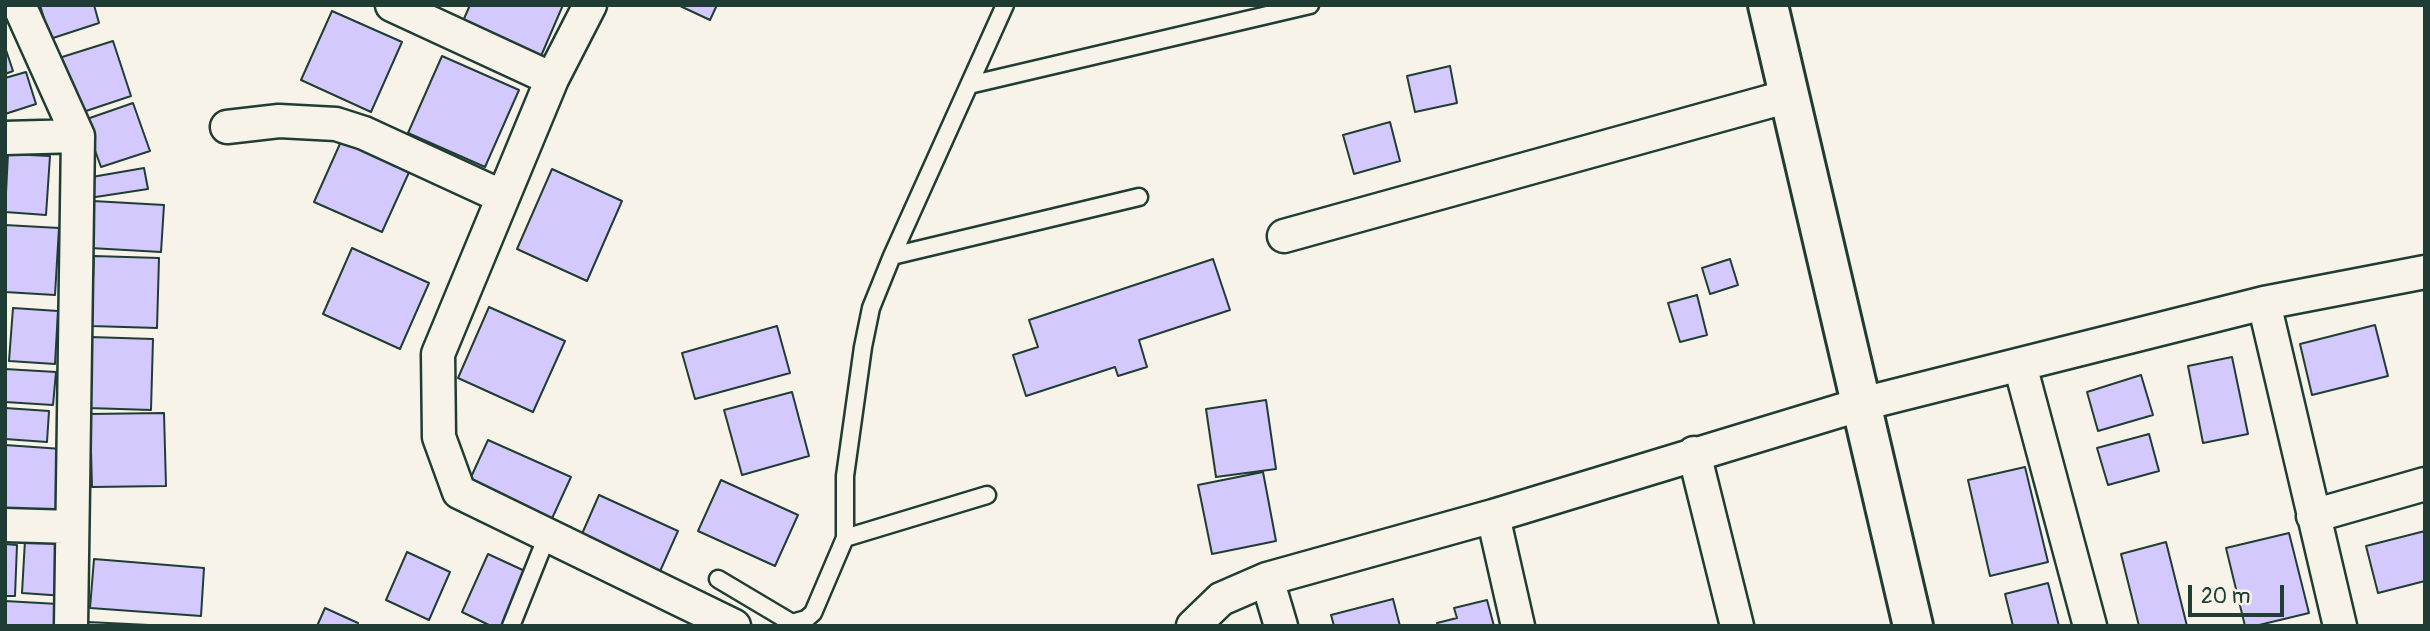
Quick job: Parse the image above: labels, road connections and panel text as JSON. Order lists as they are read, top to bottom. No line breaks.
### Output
{"scale_bar":"20 m"}
